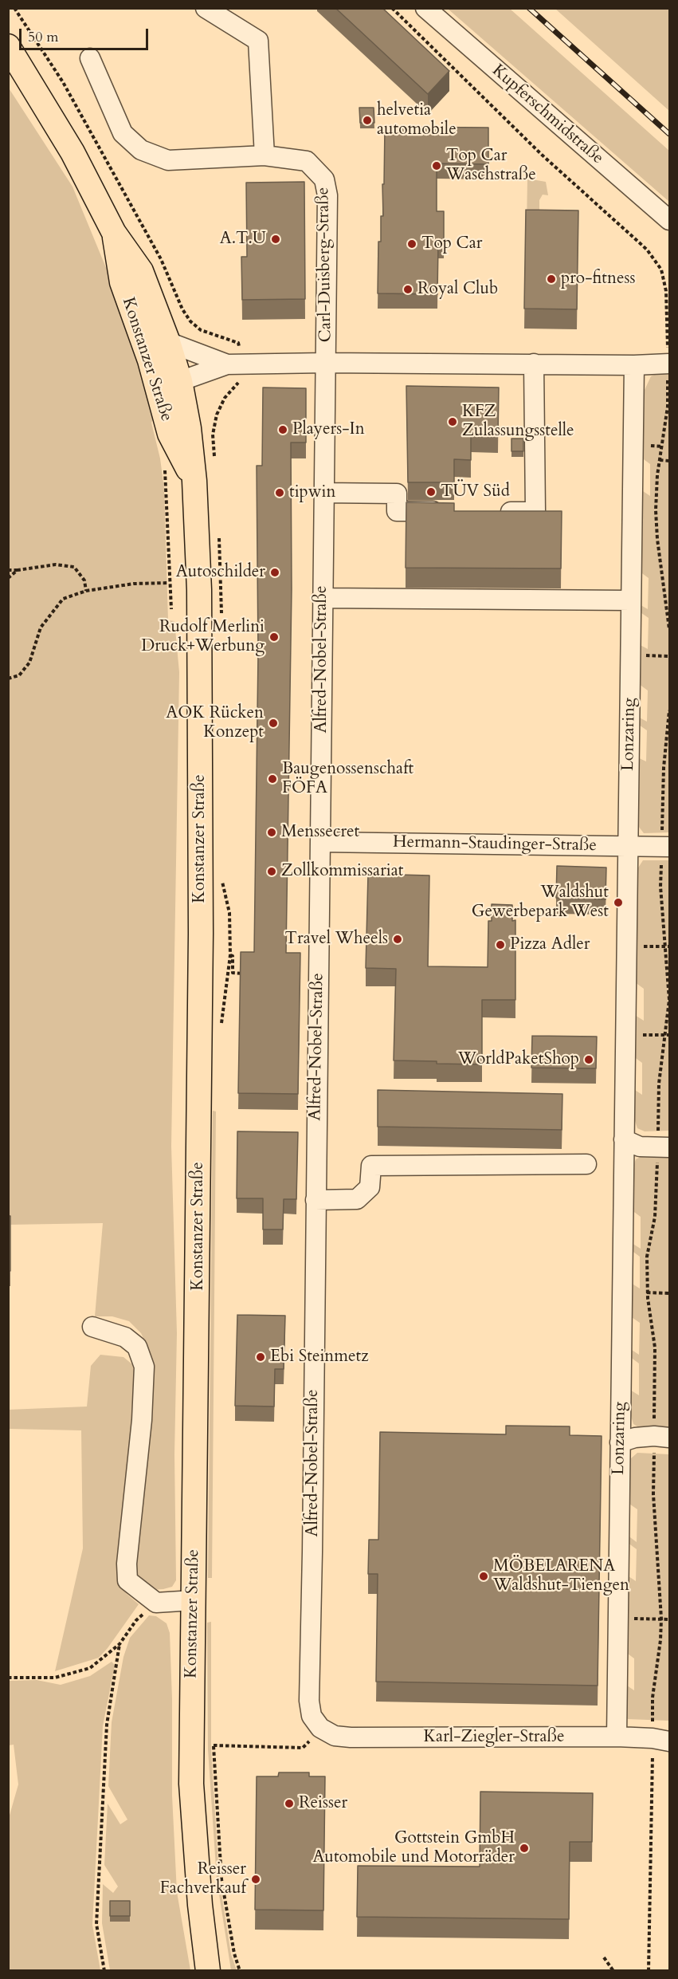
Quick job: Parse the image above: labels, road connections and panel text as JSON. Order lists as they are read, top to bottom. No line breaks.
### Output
{"streets":{"main road":["Konstanzer Straße"],"street":["Kupferschmidstraße","Carl-Duisberg-Straße","Alfred-Nobel-Straße","Lonzaring","Hermann-Staudinger-Straße","Karl-Ziegler-Straße"]},"crossings":[["Carl-Duisberg-Straße","Konstanzer Straße"],["Carl-Duisberg-Straße","Alfred-Nobel-Straße"],["Carl-Duisberg-Straße","Lonzaring"],["Alfred-Nobel-Straße","Hermann-Staudinger-Straße"],["Alfred-Nobel-Straße","Karl-Ziegler-Straße"],["Lonzaring","Hermann-Staudinger-Straße"],["Lonzaring","Karl-Ziegler-Straße"]],"places":["helvetia automobile","Top Car Waschstraße","A.T.U","Top Car","pro-fitness","Royal Club","KFZ Zulassungsstelle","Players-In","TÜV Süd","tipwin","Autoschilder","Rudolf Merlini Druck+Werbung","AOK Rücken Konzept","Baugenossenschaft FÖFA","Menssecret","Zollkommissariat","Waldshut Gewerbepark West","Travel Wheels","Pizza Adler","WorldPaketShop","Ebi Steinmetz","MÖBELARENA Waldshut-Tiengen","Reisser","Gottstein GmbH Automobile und Motorräder","Reisser Fachverkauf"],"scale_bar":"50 m"}
